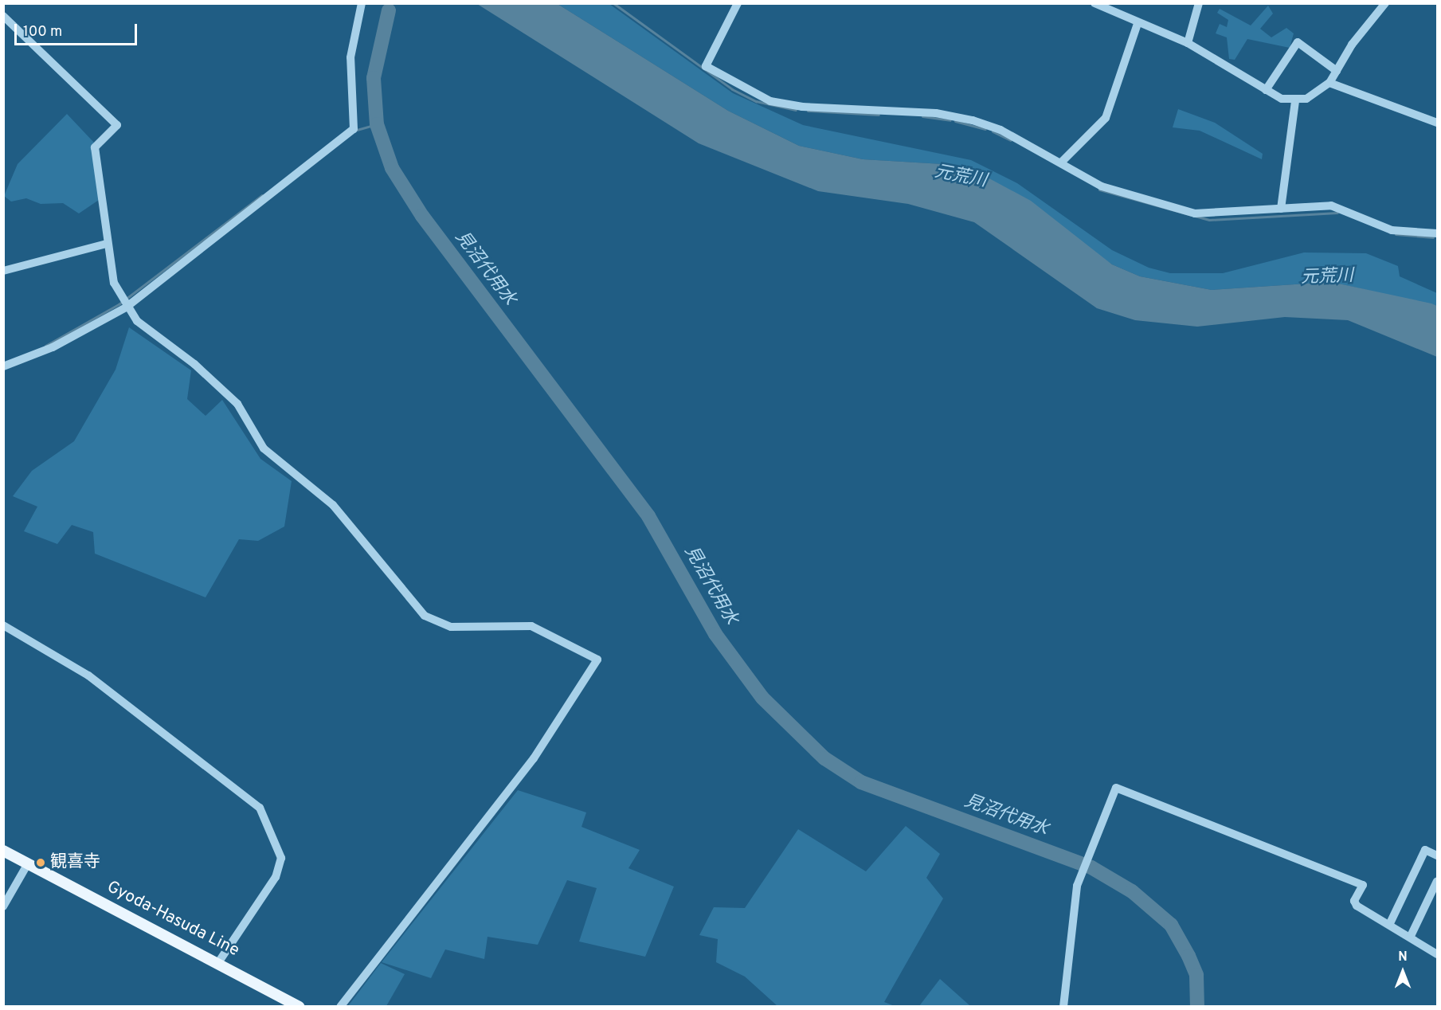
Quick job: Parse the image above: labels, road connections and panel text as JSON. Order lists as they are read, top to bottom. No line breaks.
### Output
{"streets":{"main road":["Gyoda-Hasuda Line"]},"water":["元荒川","見沼代用水"],"places":["観喜寺"],"scale_bar":"100 m","north":"top"}
